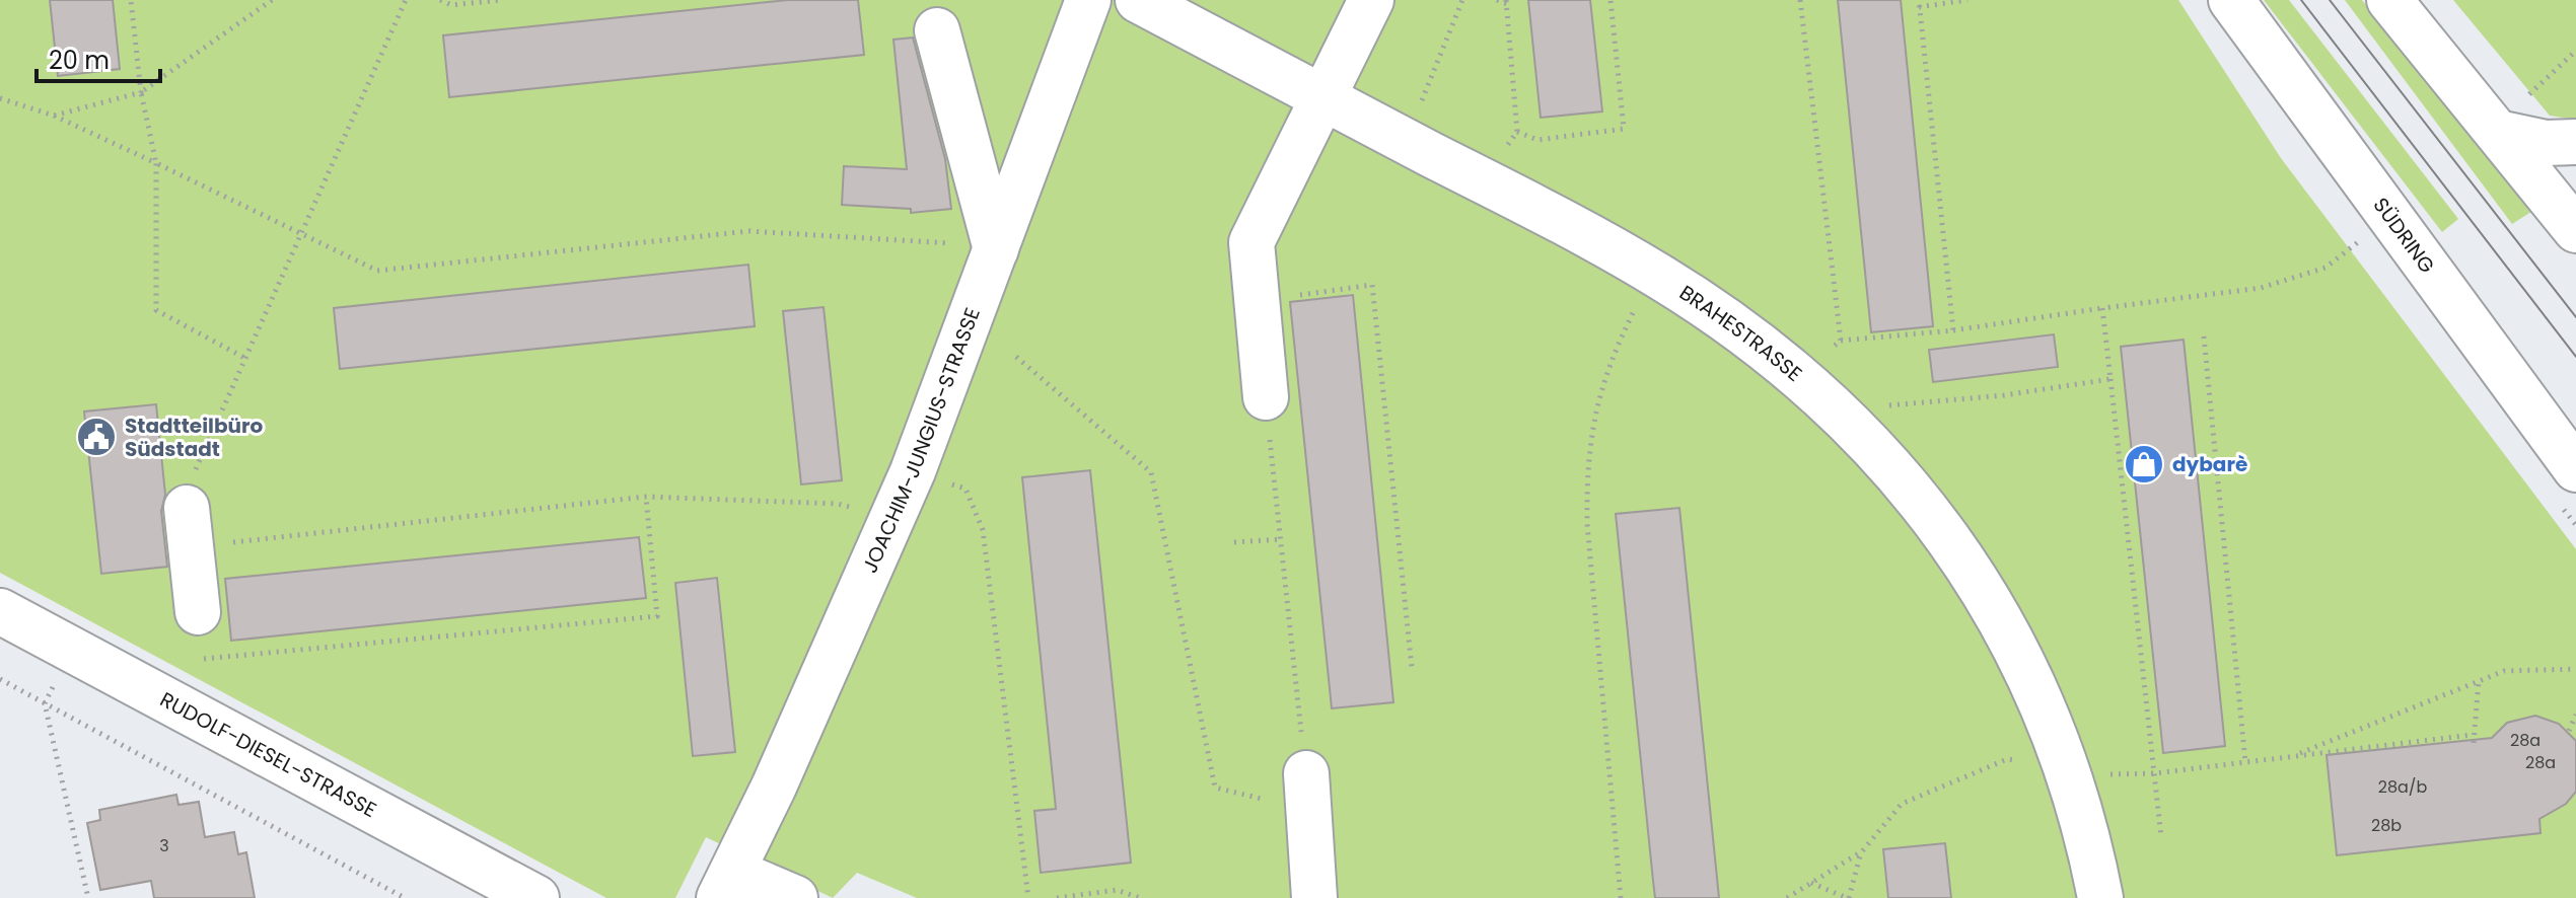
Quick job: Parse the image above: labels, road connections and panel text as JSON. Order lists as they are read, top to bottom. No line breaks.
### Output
{"streets":{"street":["SÜDRING","BRAHESTRASSE","JOACHIM-JUNGIUS-STRASSE","RUDOLF-DIESEL-STRASSE"]},"places":{"public building":["Stadtteilbüro Südstadt"],"shop":["dybarè"]},"house_numbers":["28a","28a","28a/b","28b","3"],"scale_bar":"20 m"}
